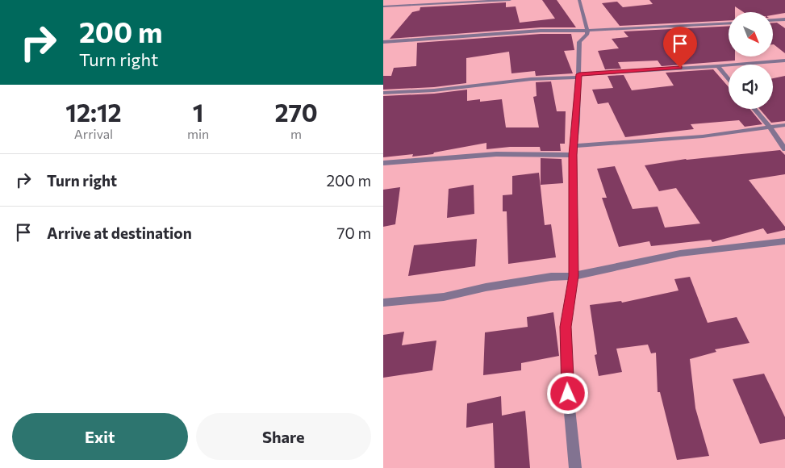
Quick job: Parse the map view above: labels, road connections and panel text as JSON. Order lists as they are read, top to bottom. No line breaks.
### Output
{"north":"bottom right","page":{"turn":["200 m","Turn right"],"eta":["12:12","Arrival","1","min","270","m"],"list":[{"name":"Turn right","value":"200 m"},{"name":"Arrive at destination","value":"70 m"}],"buttons":["Exit","Share"]}}
